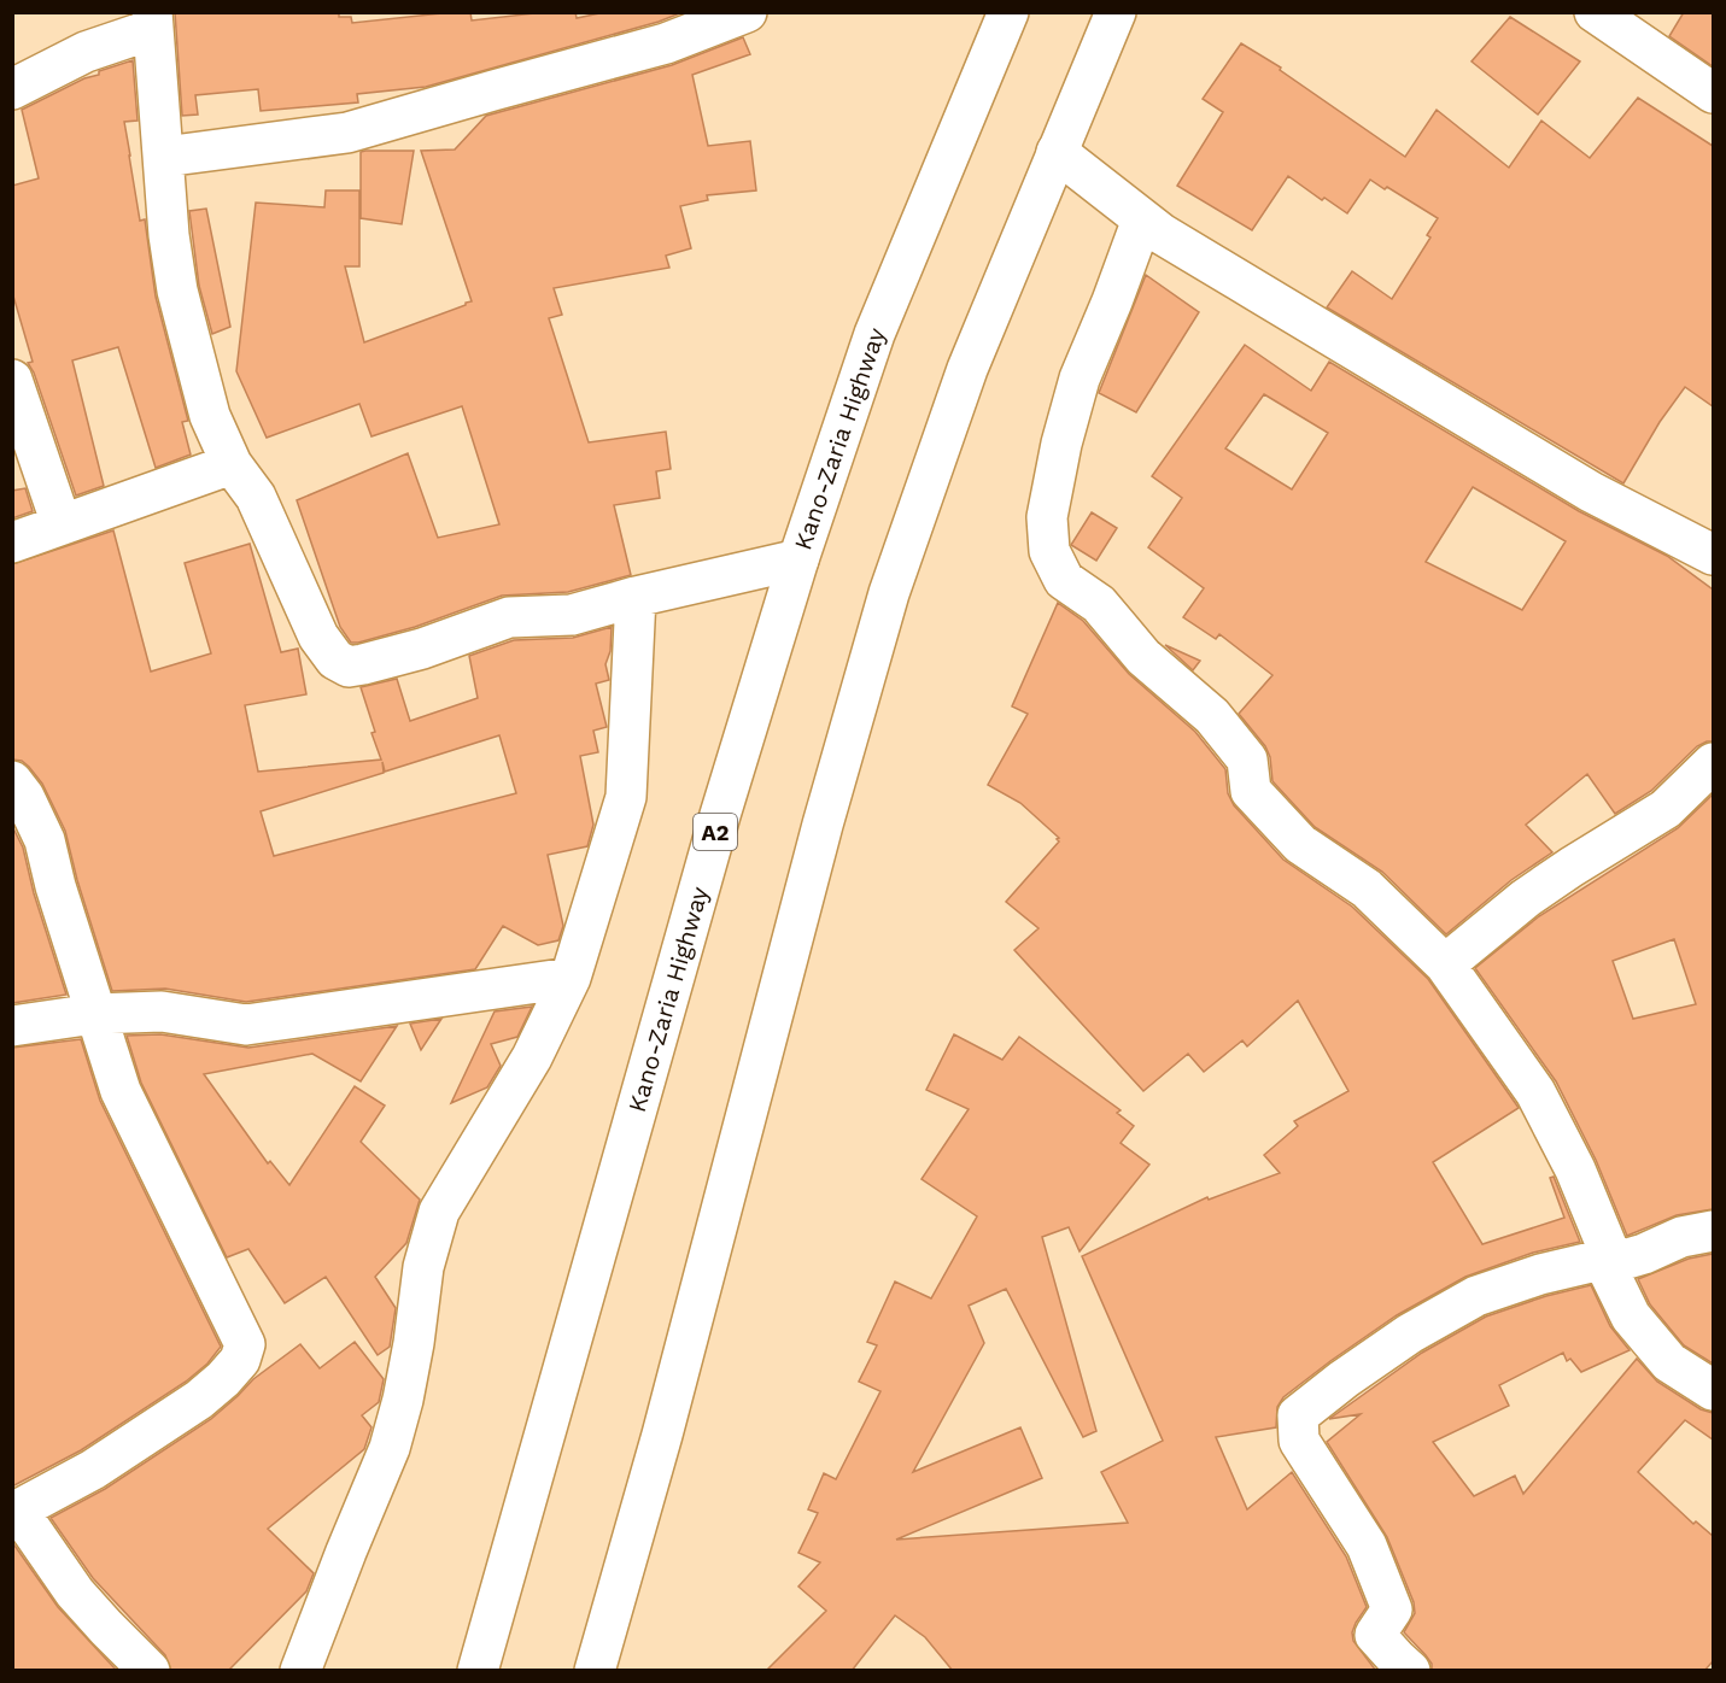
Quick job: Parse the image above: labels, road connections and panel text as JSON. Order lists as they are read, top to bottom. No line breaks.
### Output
{"streets":{"main road":["Kano-Zaria Highway","A2"]}}
